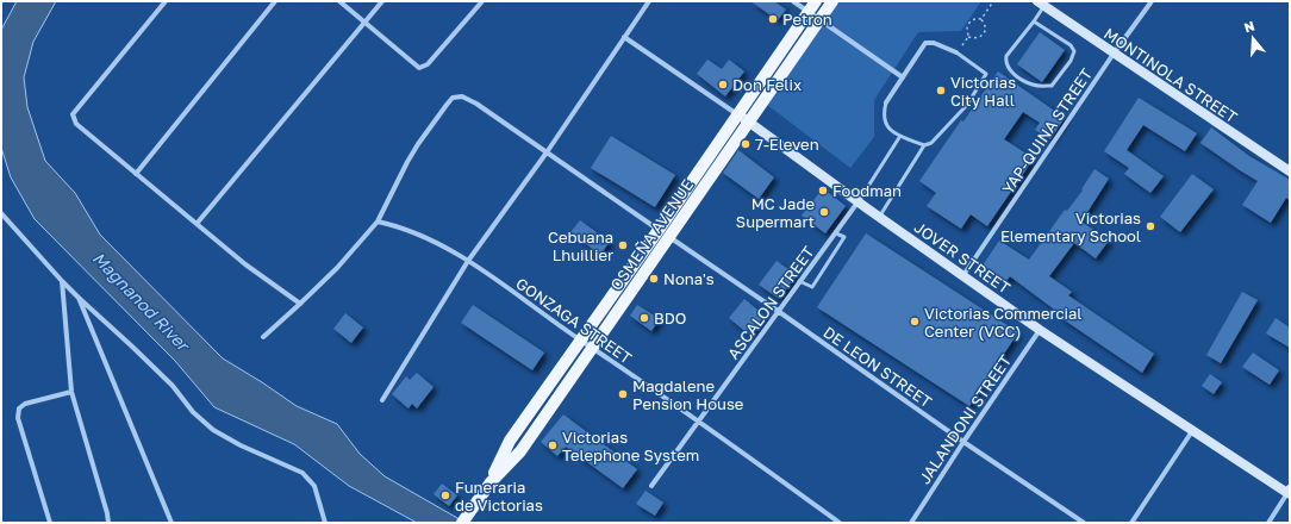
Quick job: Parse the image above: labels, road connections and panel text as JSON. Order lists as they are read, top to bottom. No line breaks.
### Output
{"streets":{"main road":["OSMEÑA AVENUE"],"street":["MONTINOLA STREET","YAP-QUINA STREET","JOVER STREET","ASCALON STREET","GONZAGA STREET","DE LEON STREET","JALANDONI STREET"]},"crossings":[["MONTINOLA STREET","YAP-QUINA STREET"],["YAP-QUINA STREET","JOVER STREET"],["OSMEÑA AVENUE","JOVER STREET"],["OSMEÑA AVENUE","GONZAGA STREET"],["OSMEÑA AVENUE","DE LEON STREET"],["JOVER STREET","ASCALON STREET"],["JOVER STREET","JALANDONI STREET"],["ASCALON STREET","GONZAGA STREET"],["ASCALON STREET","DE LEON STREET"],["GONZAGA STREET","DE LEON STREET"],["DE LEON STREET","JALANDONI STREET"]],"water":["Magnanod River"],"places":["Petron","Don Felix","Victorias City Hall","7-Eleven","Foodman","MC Jade Supermart","Victorias Elementary School","Cebuana Lhuillier","Nona's","BDO","Victorias Commercial Center (VCC)","Magdalene Pension House","Victorias Telephone System","Funeraria de Victorias"],"north":"top"}
